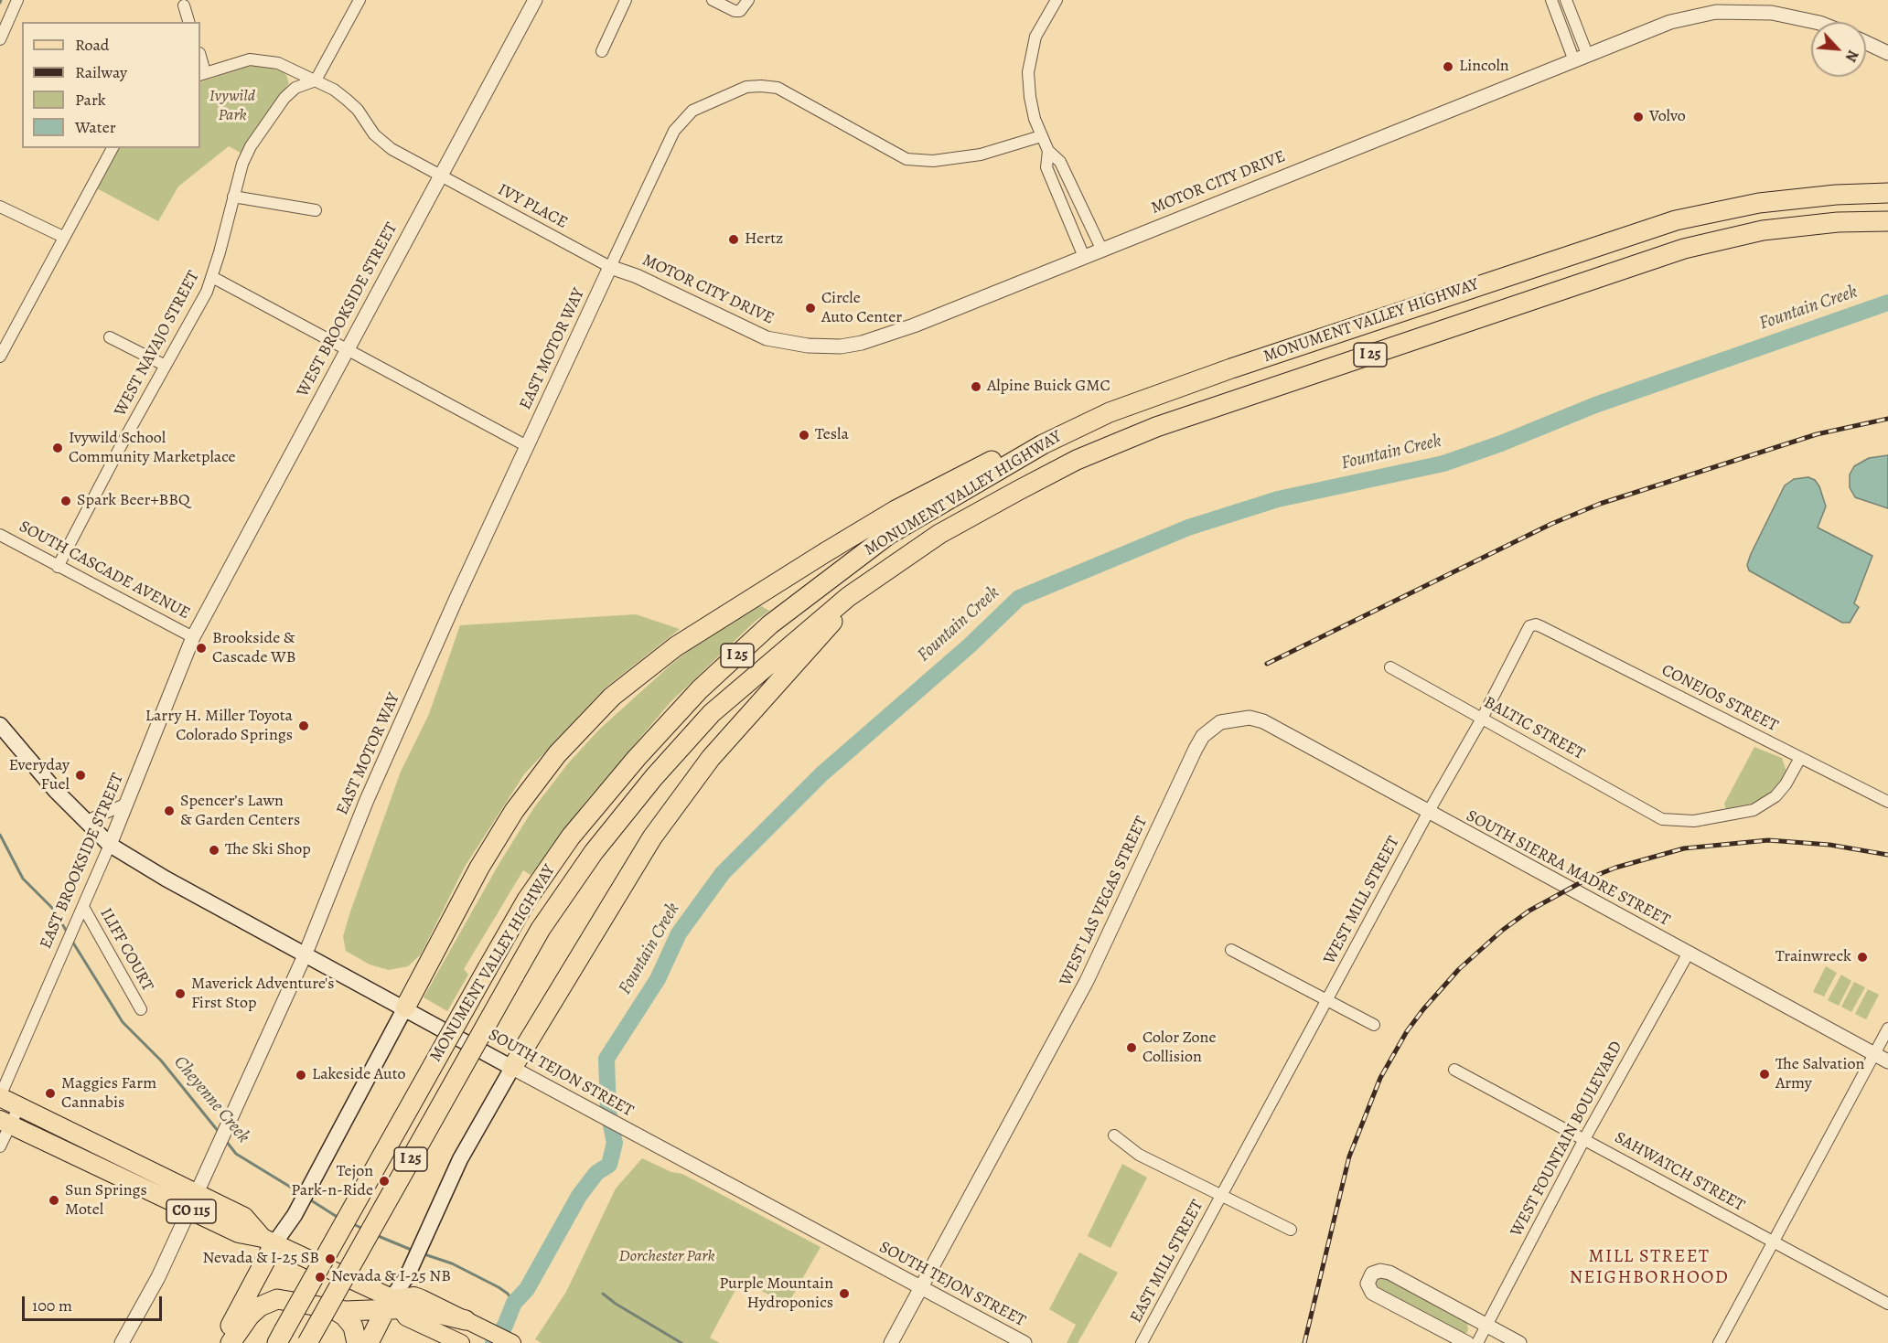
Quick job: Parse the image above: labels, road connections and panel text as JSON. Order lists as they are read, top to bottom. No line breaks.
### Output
{"streets":{"highway":["MONUMENT VALLEY HIGHWAY","I 25","CO 115"],"main road":["SOUTH TEJON STREET"],"street":["MOTOR CITY DRIVE","IVY PLACE","WEST BROOKSIDE STREET","WEST NAVAJO STREET","EAST MOTOR WAY","SOUTH CASCADE AVENUE","CONEJOS STREET","BALTIC STREET","EAST BROOKSIDE STREET","SOUTH SIERRA MADRE STREET","WEST MILL STREET","WEST LAS VEGAS STREET","ILIFF COURT","WEST FOUNTAIN BOULEVARD","SAHWATCH STREET","EAST MILL STREET"]},"crossings":[["MOTOR CITY DRIVE","IVY PLACE"],["MOTOR CITY DRIVE","EAST MOTOR WAY"],["IVY PLACE","WEST BROOKSIDE STREET"],["IVY PLACE","WEST NAVAJO STREET"],["IVY PLACE","EAST MOTOR WAY"],["WEST BROOKSIDE STREET","SOUTH CASCADE AVENUE"],["WEST BROOKSIDE STREET","EAST BROOKSIDE STREET"],["WEST NAVAJO STREET","SOUTH CASCADE AVENUE"],["EAST MOTOR WAY","SOUTH TEJON STREET"],["EAST MOTOR WAY","CO 115"],["SOUTH CASCADE AVENUE","EAST BROOKSIDE STREET"],["CONEJOS STREET","BALTIC STREET"],["CONEJOS STREET","WEST MILL STREET"],["BALTIC STREET","WEST MILL STREET"],["EAST BROOKSIDE STREET","ILIFF COURT"],["EAST BROOKSIDE STREET","SOUTH TEJON STREET"],["EAST BROOKSIDE STREET","CO 115"],["SOUTH SIERRA MADRE STREET","WEST MILL STREET"],["SOUTH SIERRA MADRE STREET","WEST LAS VEGAS STREET"],["SOUTH SIERRA MADRE STREET","WEST FOUNTAIN BOULEVARD"],["WEST MILL STREET","EAST MILL STREET"],["WEST LAS VEGAS STREET","SOUTH TEJON STREET"],["WEST FOUNTAIN BOULEVARD","SAHWATCH STREET"]],"districts":["MILL STREET NEIGHBORHOOD"],"water":["Fountain Creek","Cheyenne Creek"],"parks":["Ivywild Park","Dorchester Park"],"places":["Lincoln","Volvo","Hertz","Circle Auto Center","Alpine Buick GMC","Tesla","Ivywild School Community Marketplace","Spark Beer+BBQ","Brookside & Cascade WB","Larry H. Miller Toyota Colorado Springs","Everyday Fuel","Spencer’s Lawn & Garden Centers","The Ski Shop","Trainwreck","Maverick Adventure's First Stop","Color Zone Collision","The Salvation Army","Lakeside Auto","Maggies Farm Cannabis","Tejon Park-n-Ride","Sun Springs Motel","Nevada & I-25 SB","Nevada & I-25 NB","Purple Mountain Hydroponics"],"legend":["Road","Railway","Park","Water"],"scale_bar":"100 m","north":"bottom right"}
